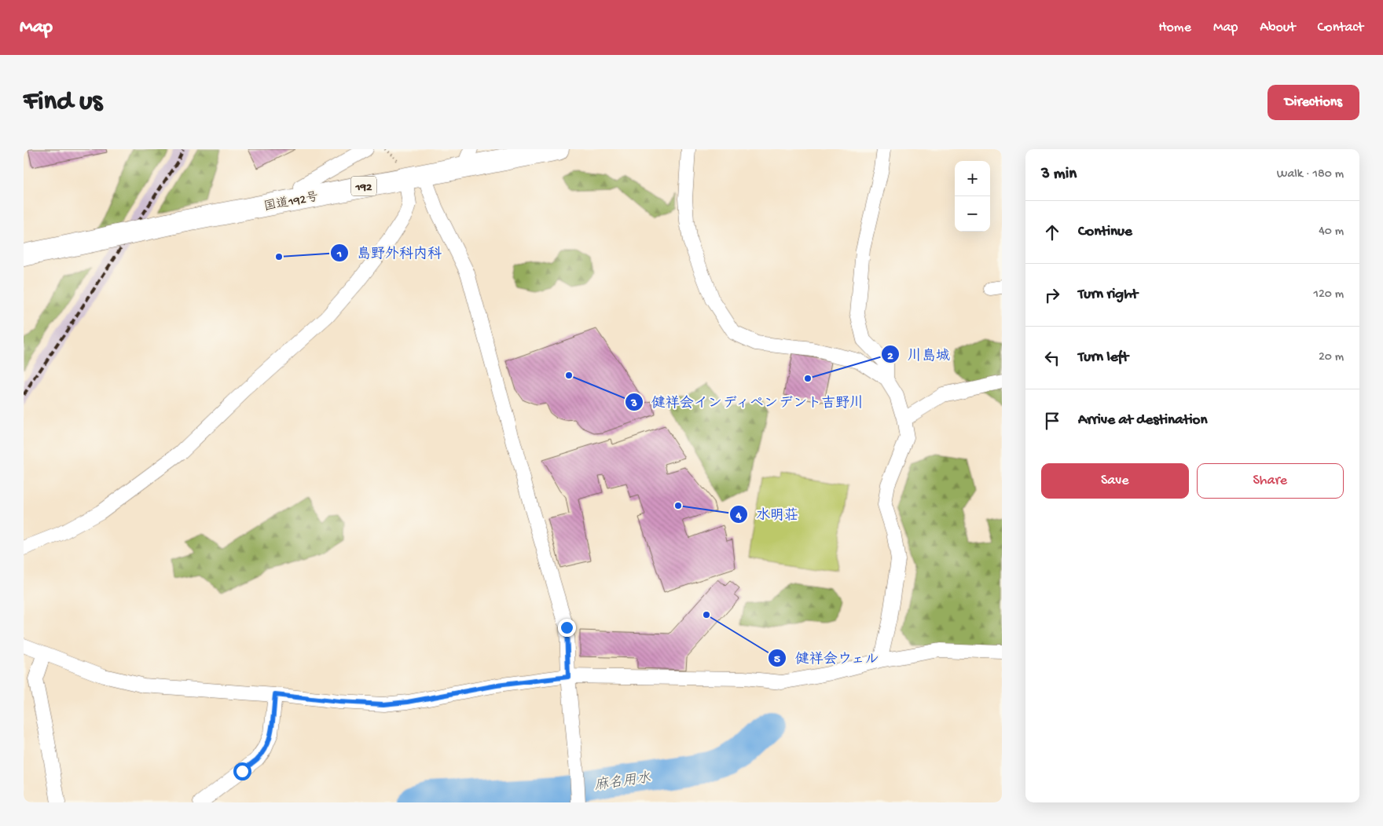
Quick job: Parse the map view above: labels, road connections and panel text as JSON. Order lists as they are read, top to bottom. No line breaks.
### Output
{"streets":{"highway":["192","国道192号"]},"water":["麻名用水"],"places":["島野外科内科","健祥会インディペンデント吉野川","川島城","水明荘","健祥会ウェル"],"page":{"header":"Map","nav":["Home","Map","About","Contact"],"buttons":["Directions",["Save","Share"]],"title":"Find us","heading":["3 min","Walk · 180 m"],"map_buttons":["+","−"],"list":[["Continue","40 m"],["Turn right","120 m"],["Turn left","20 m"],"Arrive at destination"]}}
